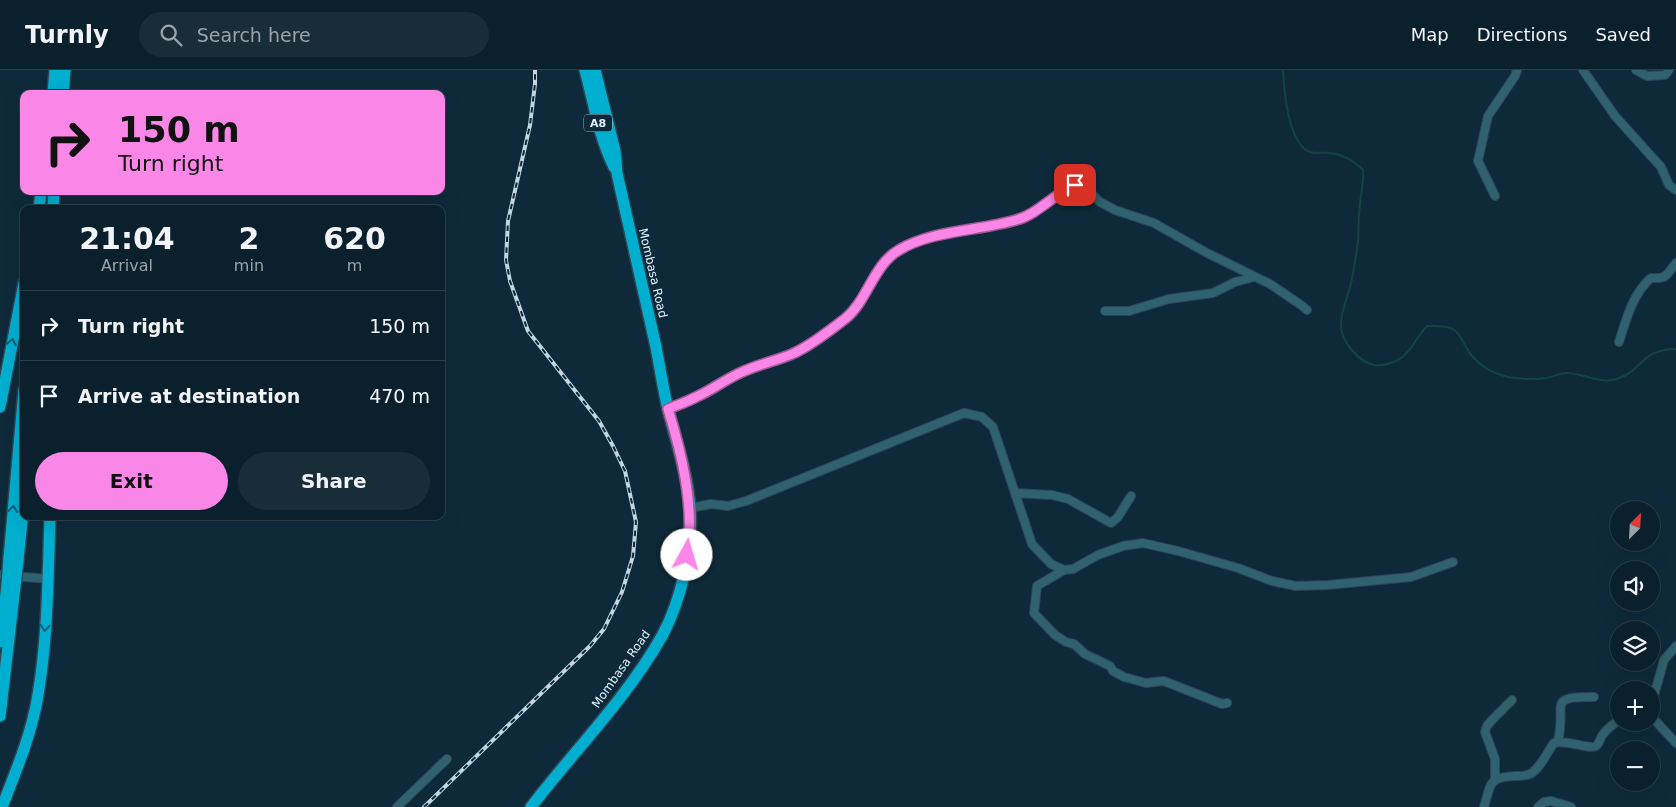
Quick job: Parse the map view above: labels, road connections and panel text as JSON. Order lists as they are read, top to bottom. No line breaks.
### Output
{"streets":{"highway":["A8","Mombasa Road"]},"north":"top right","page":{"header":"Turnly","search":"Search here","nav":["Map","Directions","Saved"],"turn":["150 m","Turn right"],"eta":["21:04","Arrival","2","min","620","m"],"list":[{"name":"Turn right","value":"150 m"},{"name":"Arrive at destination","value":"470 m"}],"buttons":["Exit","Share"],"map_buttons":["+","−"]}}
